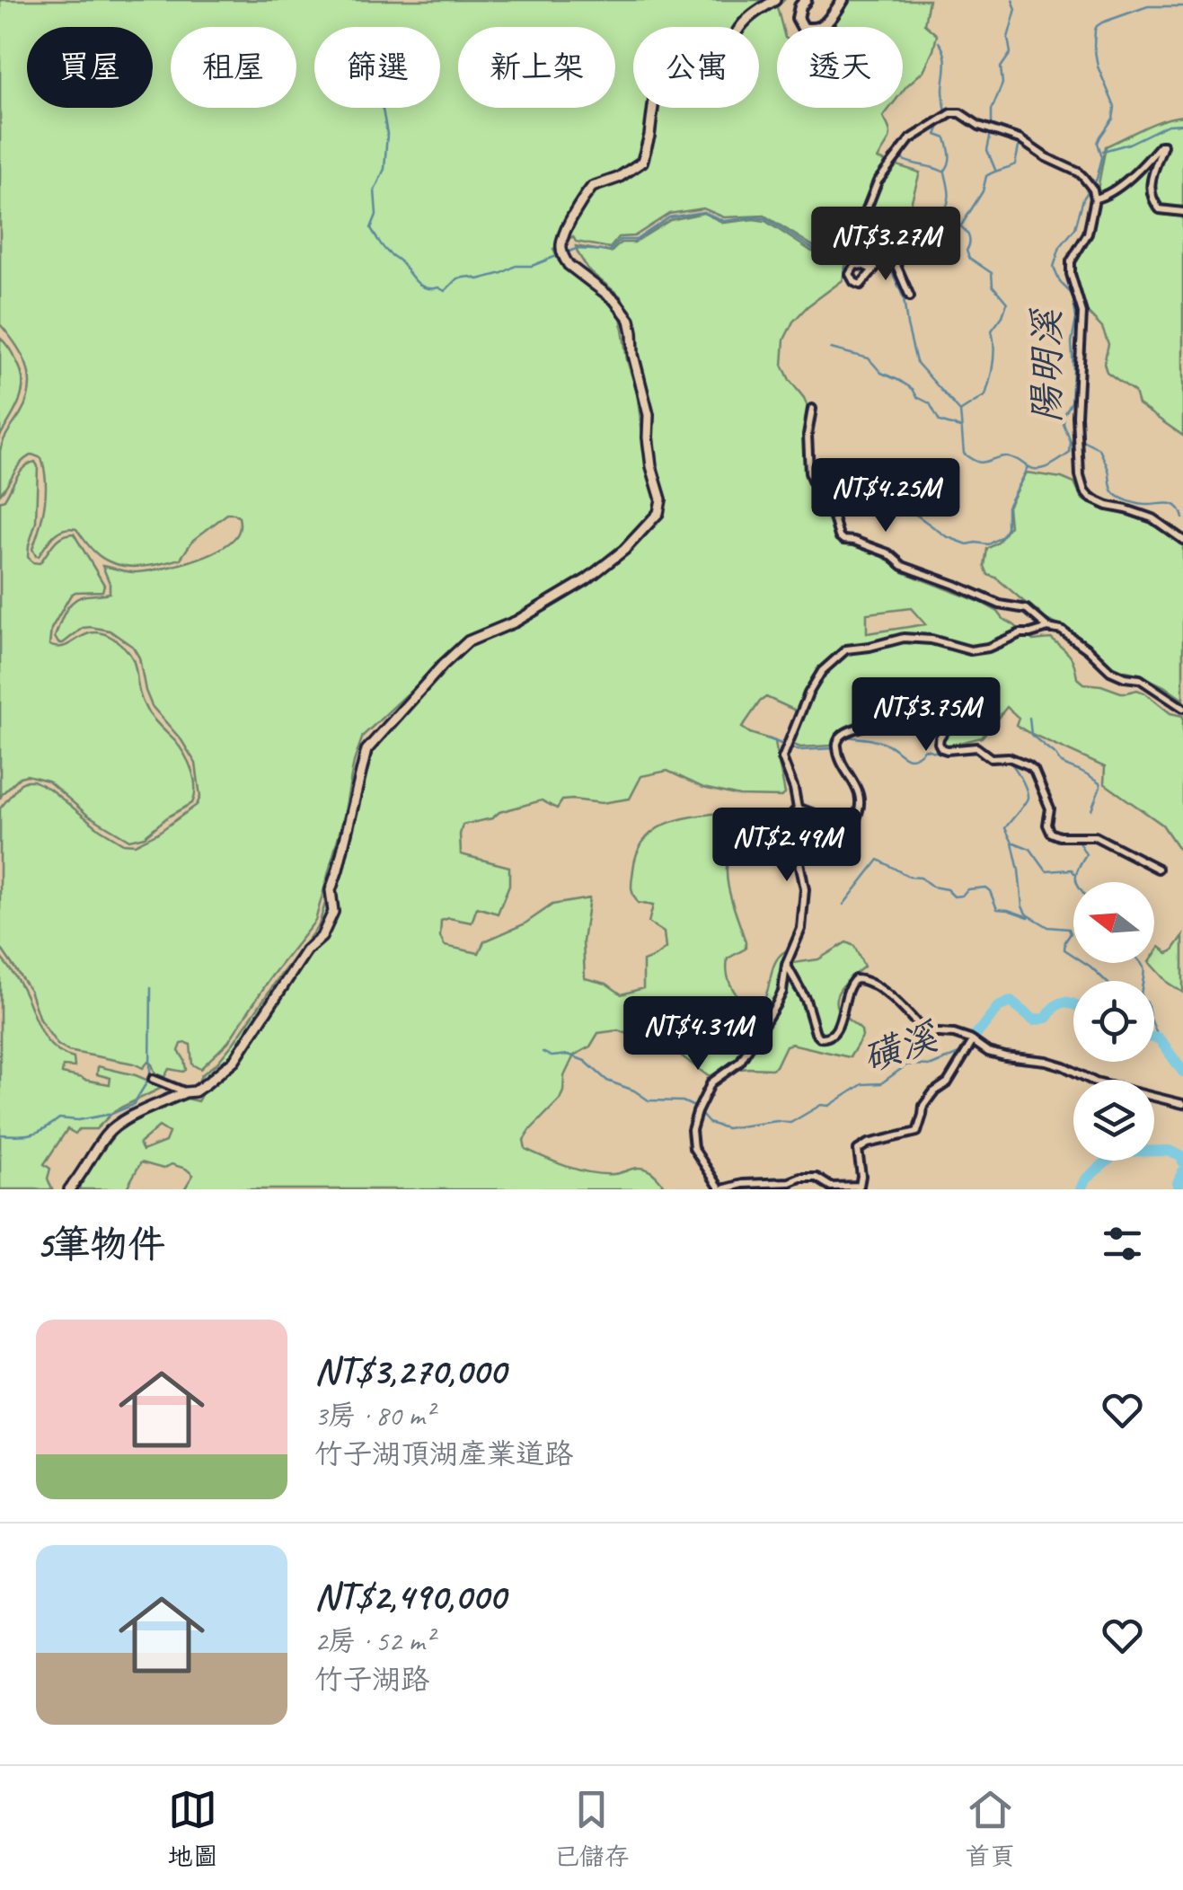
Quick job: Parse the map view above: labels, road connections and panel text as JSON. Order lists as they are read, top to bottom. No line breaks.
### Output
{"water":["陽明溪","磺溪"],"north":"left","page":{"chip":["買屋","租屋","篩選","新上架","公寓","透天"],"price":["NT$3.27M","NT$4.25M","NT$3.75M","NT$2.49M","NT$4.31M"],"heading":"5筆物件","list":[{"name":"NT$3,270,000","note":"3房 · 80 m² · 竹子湖頂湖產業道路"},{"name":"NT$2,490,000","note":"2房 · 52 m² · 竹子湖路"}],"tabs":["地圖","已儲存","首頁"]}}
